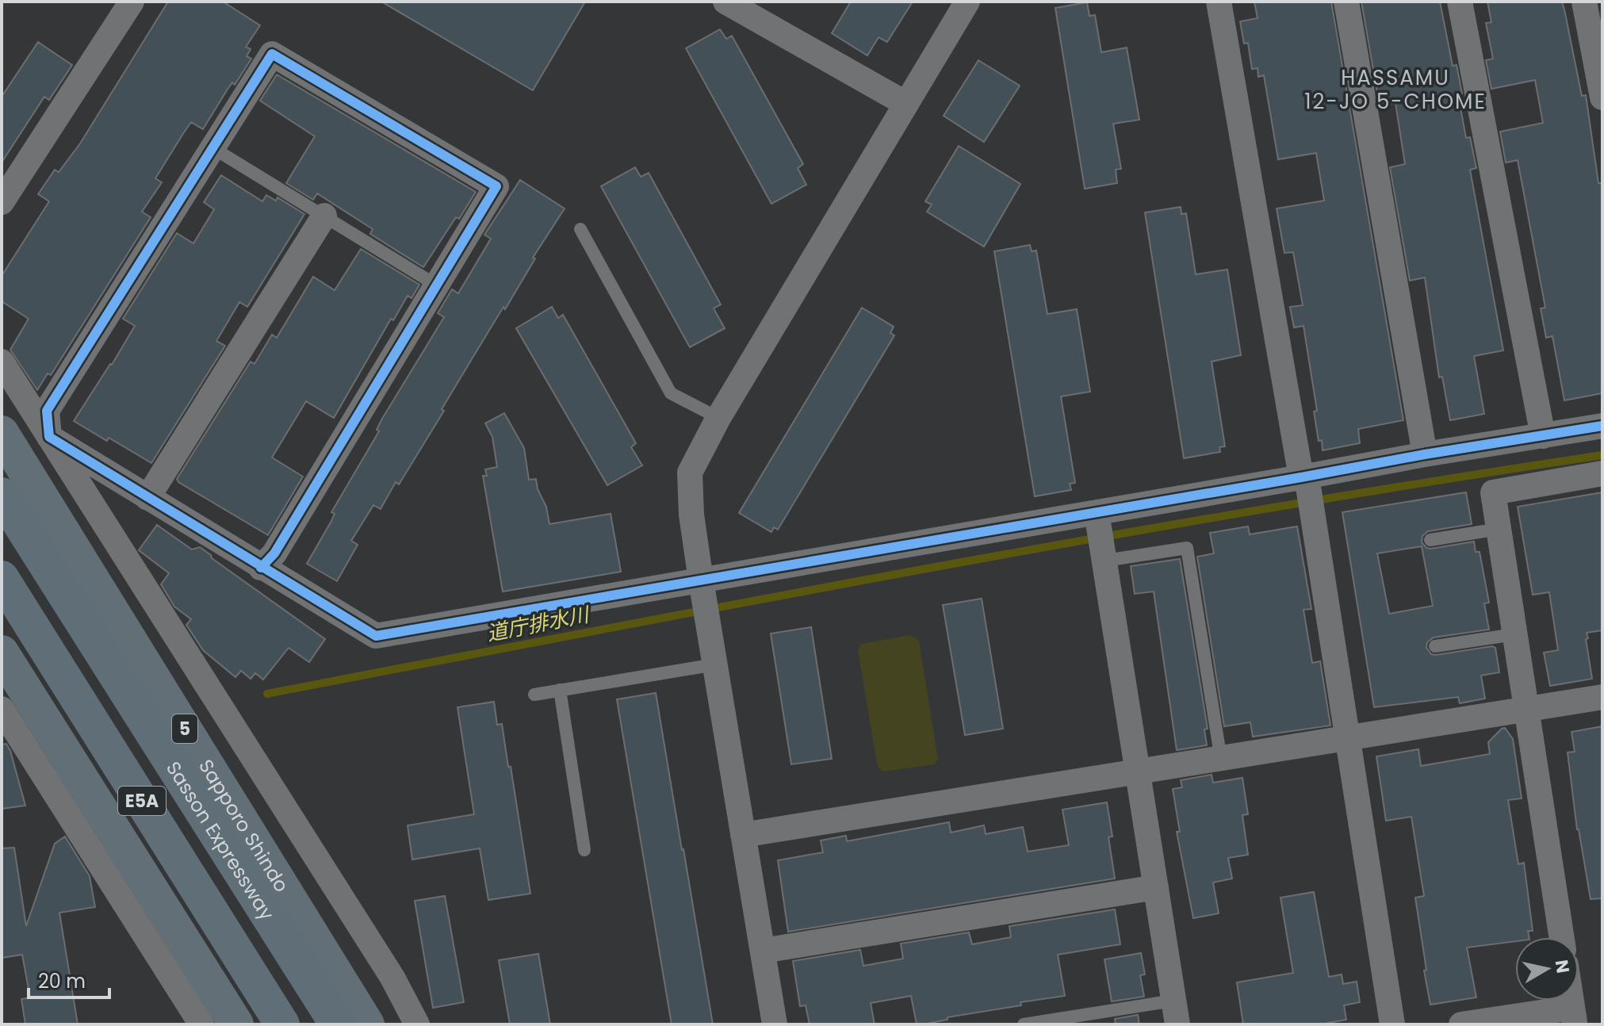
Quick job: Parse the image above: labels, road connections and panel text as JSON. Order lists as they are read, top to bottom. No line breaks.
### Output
{"streets":{"highway":["5","E5A","Sapporo Shindo","Sasson Expressway"]},"districts":["HASSAMU 12-JO 5-CHOME"],"water":["道庁排水川"],"scale_bar":"20 m","north":"right"}
